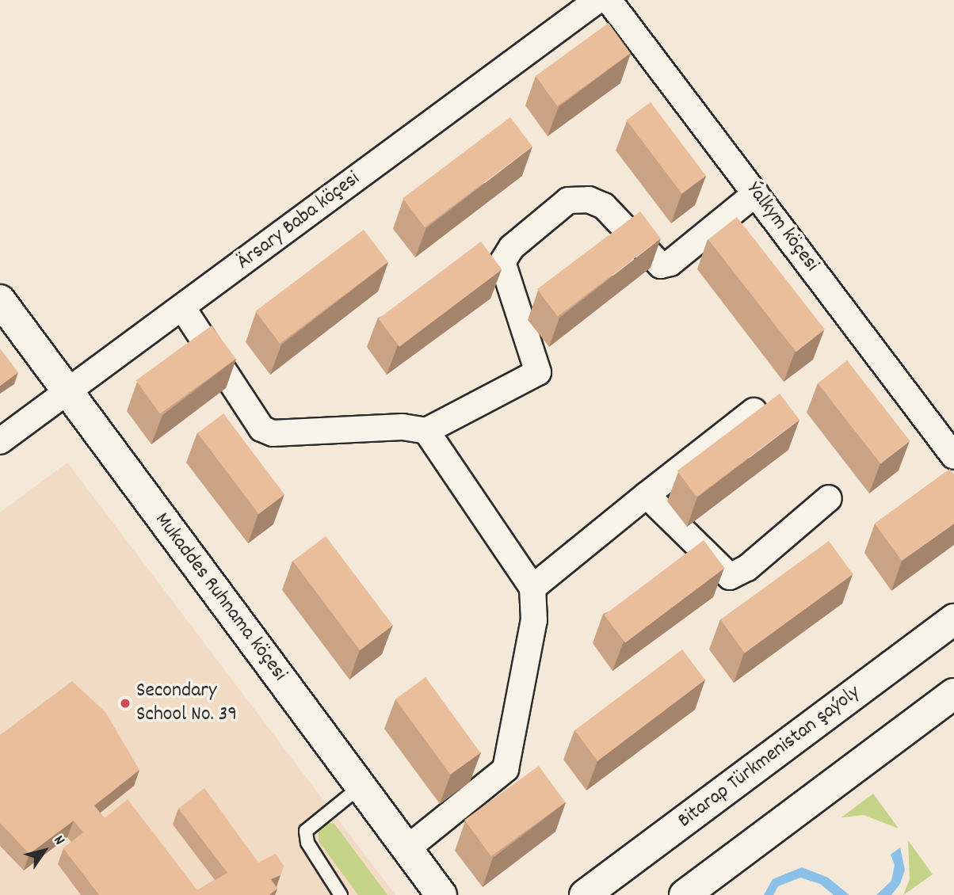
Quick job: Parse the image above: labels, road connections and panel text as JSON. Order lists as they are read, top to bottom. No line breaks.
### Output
{"streets":{"main road":["Mukaddes Ruhnama köçesi","Bitarap Türkmenistan şaýoly"],"street":["Ärsary Baba köçesi","Ýalkym köçesi"]},"crossings":[["Ärsary Baba köçesi","Mukaddes Ruhnama köçesi"]],"places":["Secondary School No. 39"],"north":"top right"}
